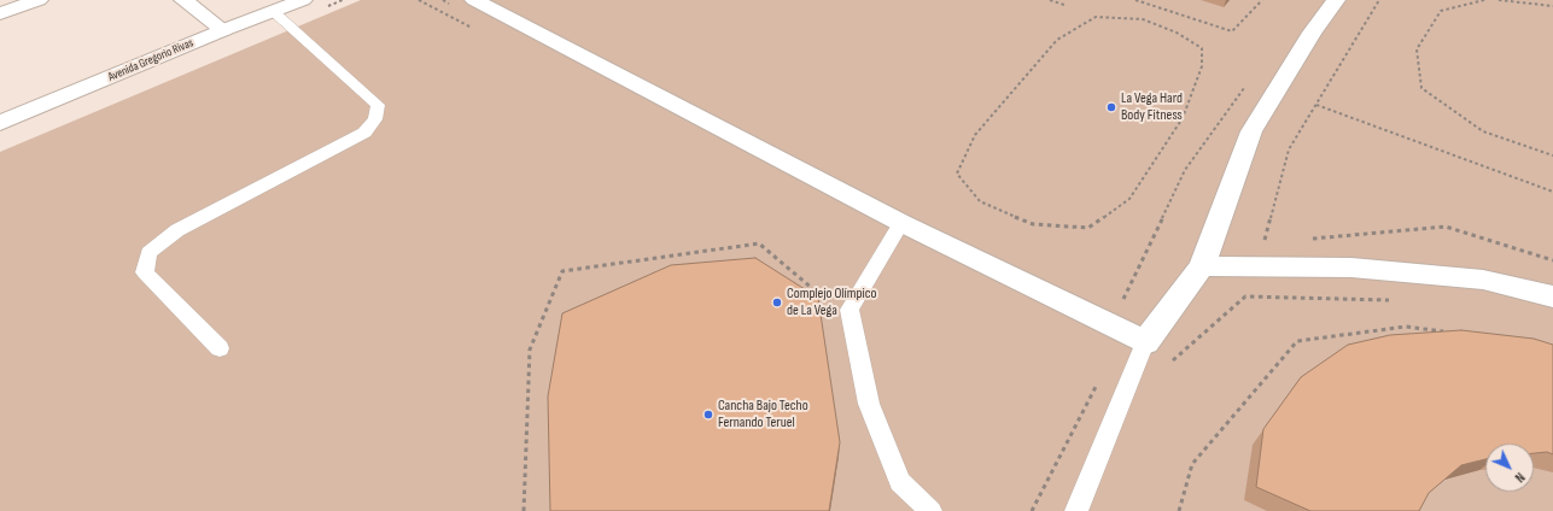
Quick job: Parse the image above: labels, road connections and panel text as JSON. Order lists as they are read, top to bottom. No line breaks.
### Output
{"streets":{"street":["Avenida Gregorio Rivas"]},"places":["La Vega Hard Body Fitness","Complejo Olímpico de La Vega","Cancha Bajo Techo Fernando Teruel"],"north":"bottom right"}
